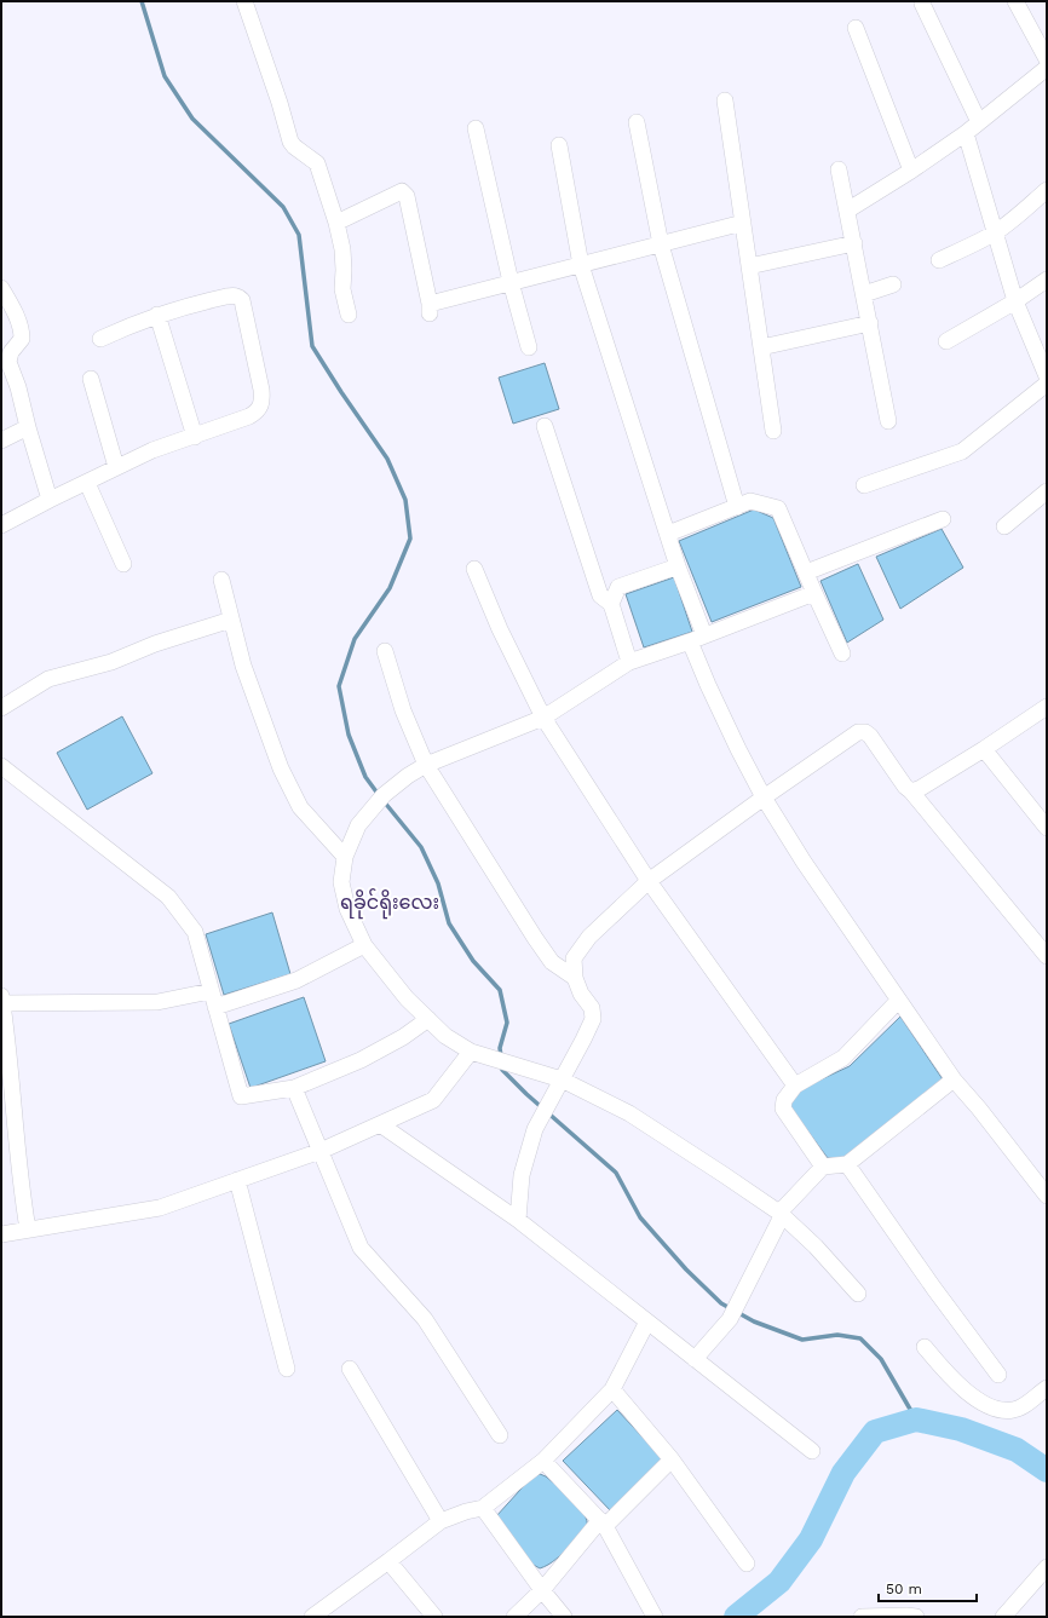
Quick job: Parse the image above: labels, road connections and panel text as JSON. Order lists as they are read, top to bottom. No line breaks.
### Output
{"districts":["ရခိုင်ရိုးလေး"],"scale_bar":"50 m"}
